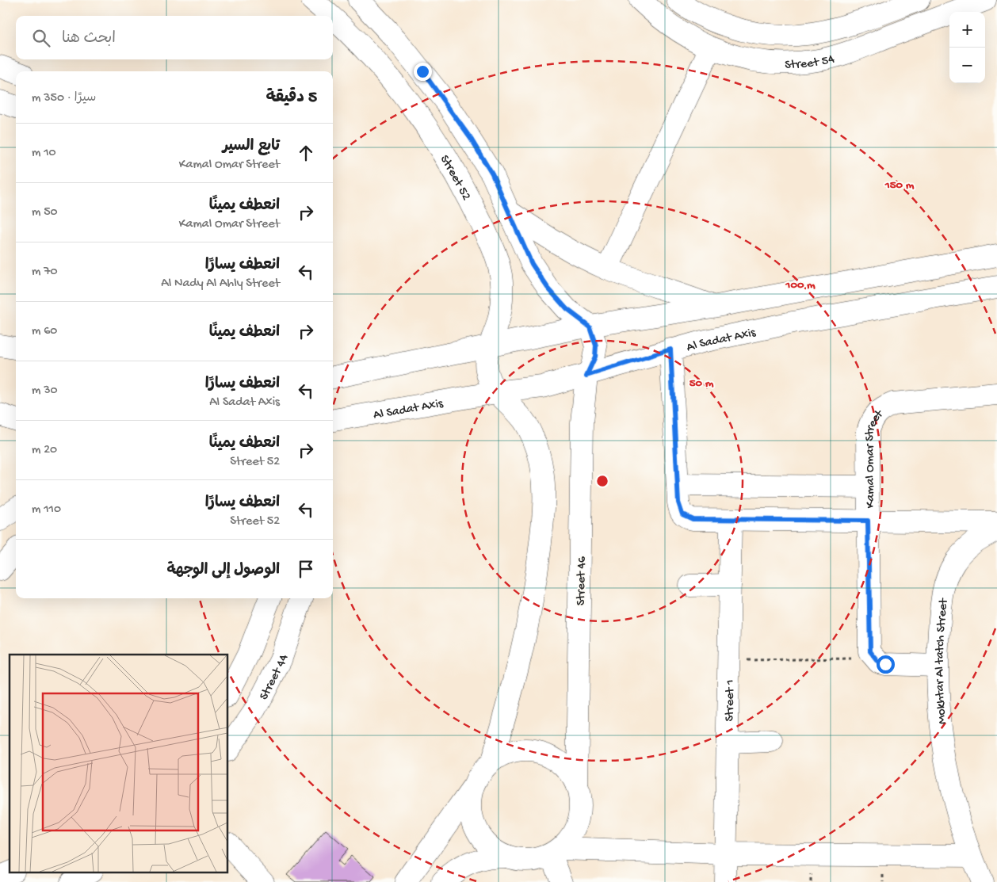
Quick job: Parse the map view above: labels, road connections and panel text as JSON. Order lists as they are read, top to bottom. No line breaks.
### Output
{"streets":{"street":["Street 54","Street 52","Al Sadat Axis","Kamal Omar Street","Street 46","Mokhtar Al tatch Street","Street 44","Street 1"]},"crossings":[["Street 52","Al Sadat Axis"],["Al Sadat Axis","Street 46"]],"page":{"map_buttons":["+","−"],"search":"ابحث هنا","heading":["5 دقيقة","سيرًا · 350 m"],"list":[["تابع السير","Kamal Omar Street","10 m"],["انعطف يمينًا","Kamal Omar Street","50 m"],["انعطف يسارًا","Al Nady Al Ahly Street","70 m"],["انعطف يمينًا","60 m"],["انعطف يسارًا","Al Sadat Axis","30 m"],["انعطف يمينًا","Street 52","20 m"],["انعطف يسارًا","Street 52","110 m"],"الوصول إلى الوجهة"]},"rings":["150 m","100 m","50 m"]}
